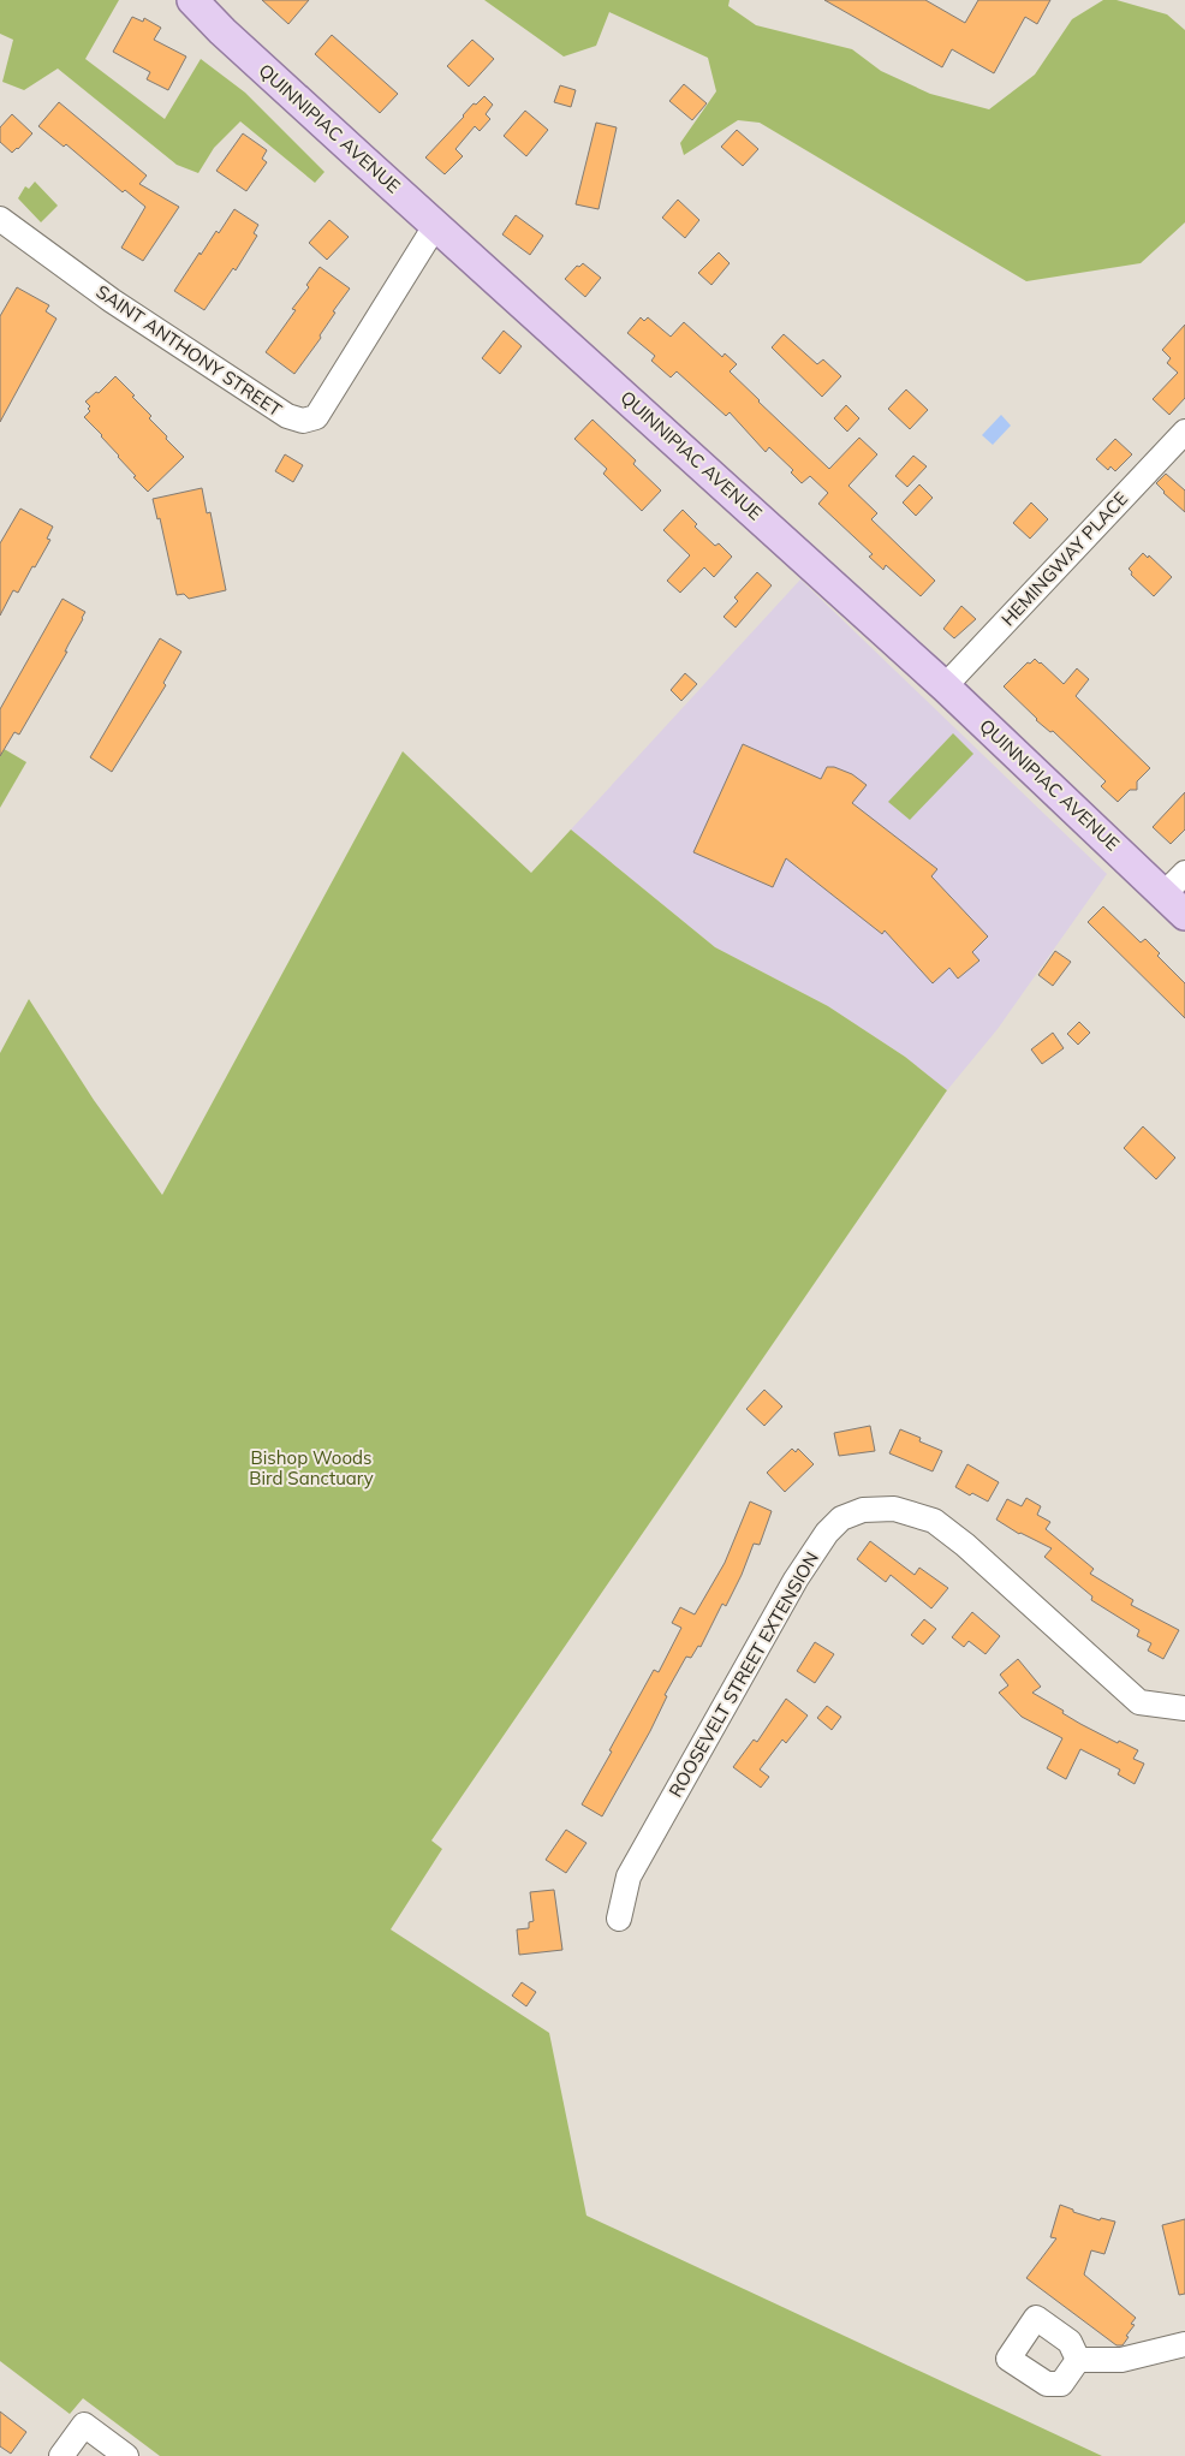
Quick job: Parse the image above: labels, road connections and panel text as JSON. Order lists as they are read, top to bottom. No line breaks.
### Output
{"streets":{"main road":["QUINNIPIAC AVENUE"],"street":["SAINT ANTHONY STREET","HEMINGWAY PLACE","ROOSEVELT STREET EXTENSION"]},"crossings":[["QUINNIPIAC AVENUE","SAINT ANTHONY STREET"],["QUINNIPIAC AVENUE","HEMINGWAY PLACE"]],"parks":["Bishop Woods Bird Sanctuary"]}
